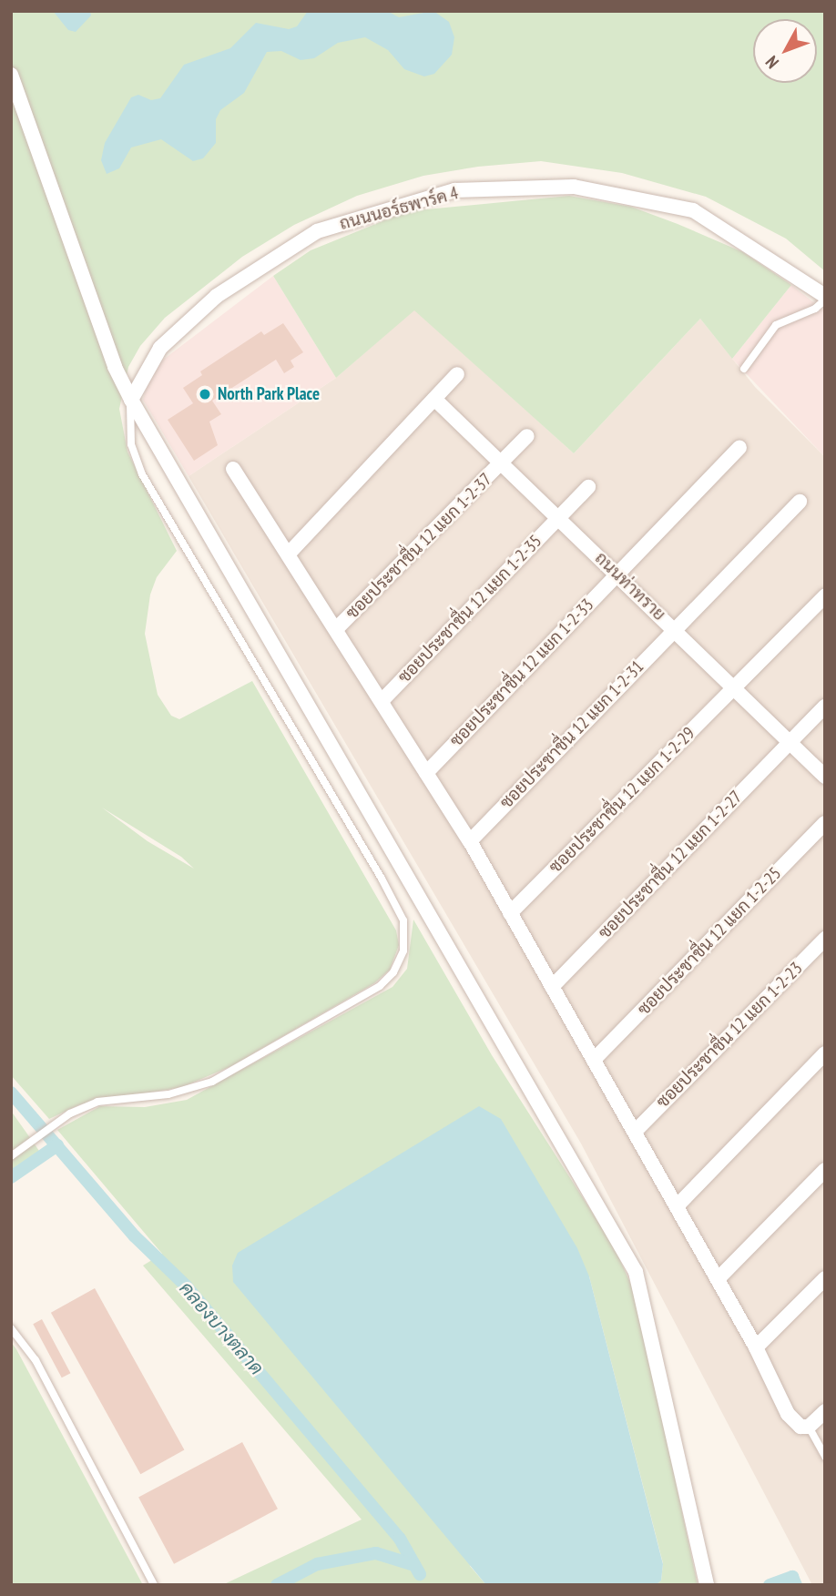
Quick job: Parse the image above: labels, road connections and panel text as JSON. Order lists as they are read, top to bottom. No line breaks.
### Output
{"streets":{"street":["ถนนนอร์ธพาร์ค 4","ซอยประชาชื่น 12 แยก 1-2-37","ถนนท่าทราย","ซอยประชาชื่น 12 แยก 1-2-35","ซอยประชาชื่น 12 แยก 1-2-33","ซอยประชาชื่น 12 แยก 1-2-31","ซอยประชาชื่น 12 แยก 1-2-29","ซอยประชาชื่น 12 แยก 1-2-27","ซอยประชาชื่น 12 แยก 1-2-25","ซอยประชาชื่น 12 แยก 1-2-23"]},"crossings":[["ซอยประชาชื่น 12 แยก 1-2-37","ถนนท่าทราย"],["ถนนท่าทราย","ซอยประชาชื่น 12 แยก 1-2-35"],["ถนนท่าทราย","ซอยประชาชื่น 12 แยก 1-2-33"],["ถนนท่าทราย","ซอยประชาชื่น 12 แยก 1-2-31"],["ถนนท่าทราย","ซอยประชาชื่น 12 แยก 1-2-29"],["ถนนท่าทราย","ซอยประชาชื่น 12 แยก 1-2-27"]],"water":["คลองบางตลาด"],"places":["North Park Place"],"north":"bottom left"}
